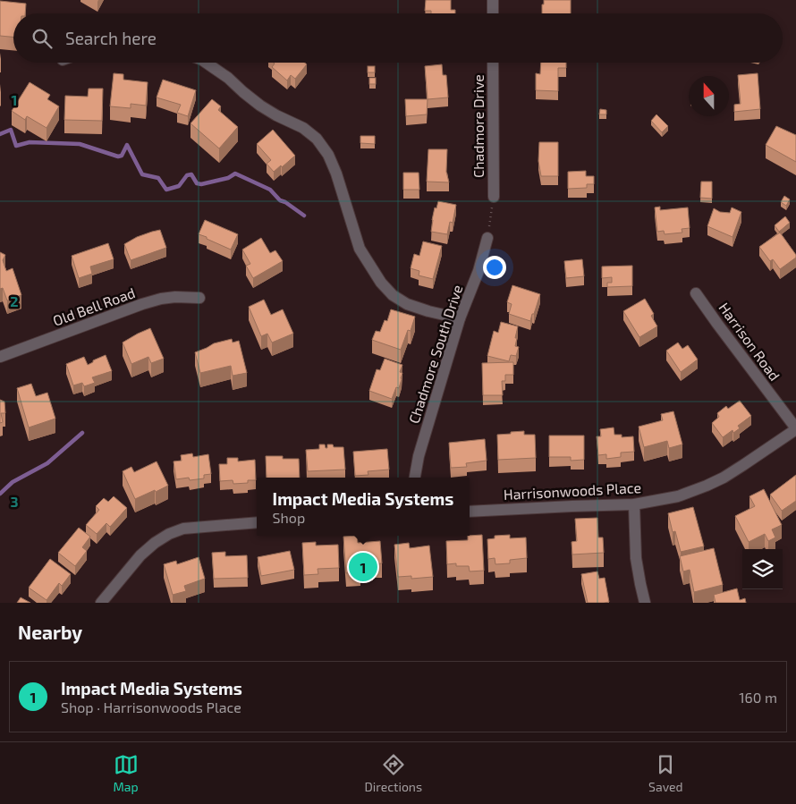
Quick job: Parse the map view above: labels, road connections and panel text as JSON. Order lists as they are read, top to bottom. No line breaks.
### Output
{"streets":{"street":["Chadmore Drive","Old Bell Road","Harrison Road","Chadmore South Drive","Harrisonwoods Place"]},"crossings":[["Harrison Road","Harrisonwoods Place"]],"north":"top","page":{"search":"Search here","popup":["Impact Media Systems","Shop"],"pins":"1","heading":"Nearby","list":[{"mark":"1","name":"Impact Media Systems","note":"Shop · Harrisonwoods Place","value":"160 m"}],"nav":["Map","Directions","Saved"]},"grid":{"rows":["1","2","3"]}}
